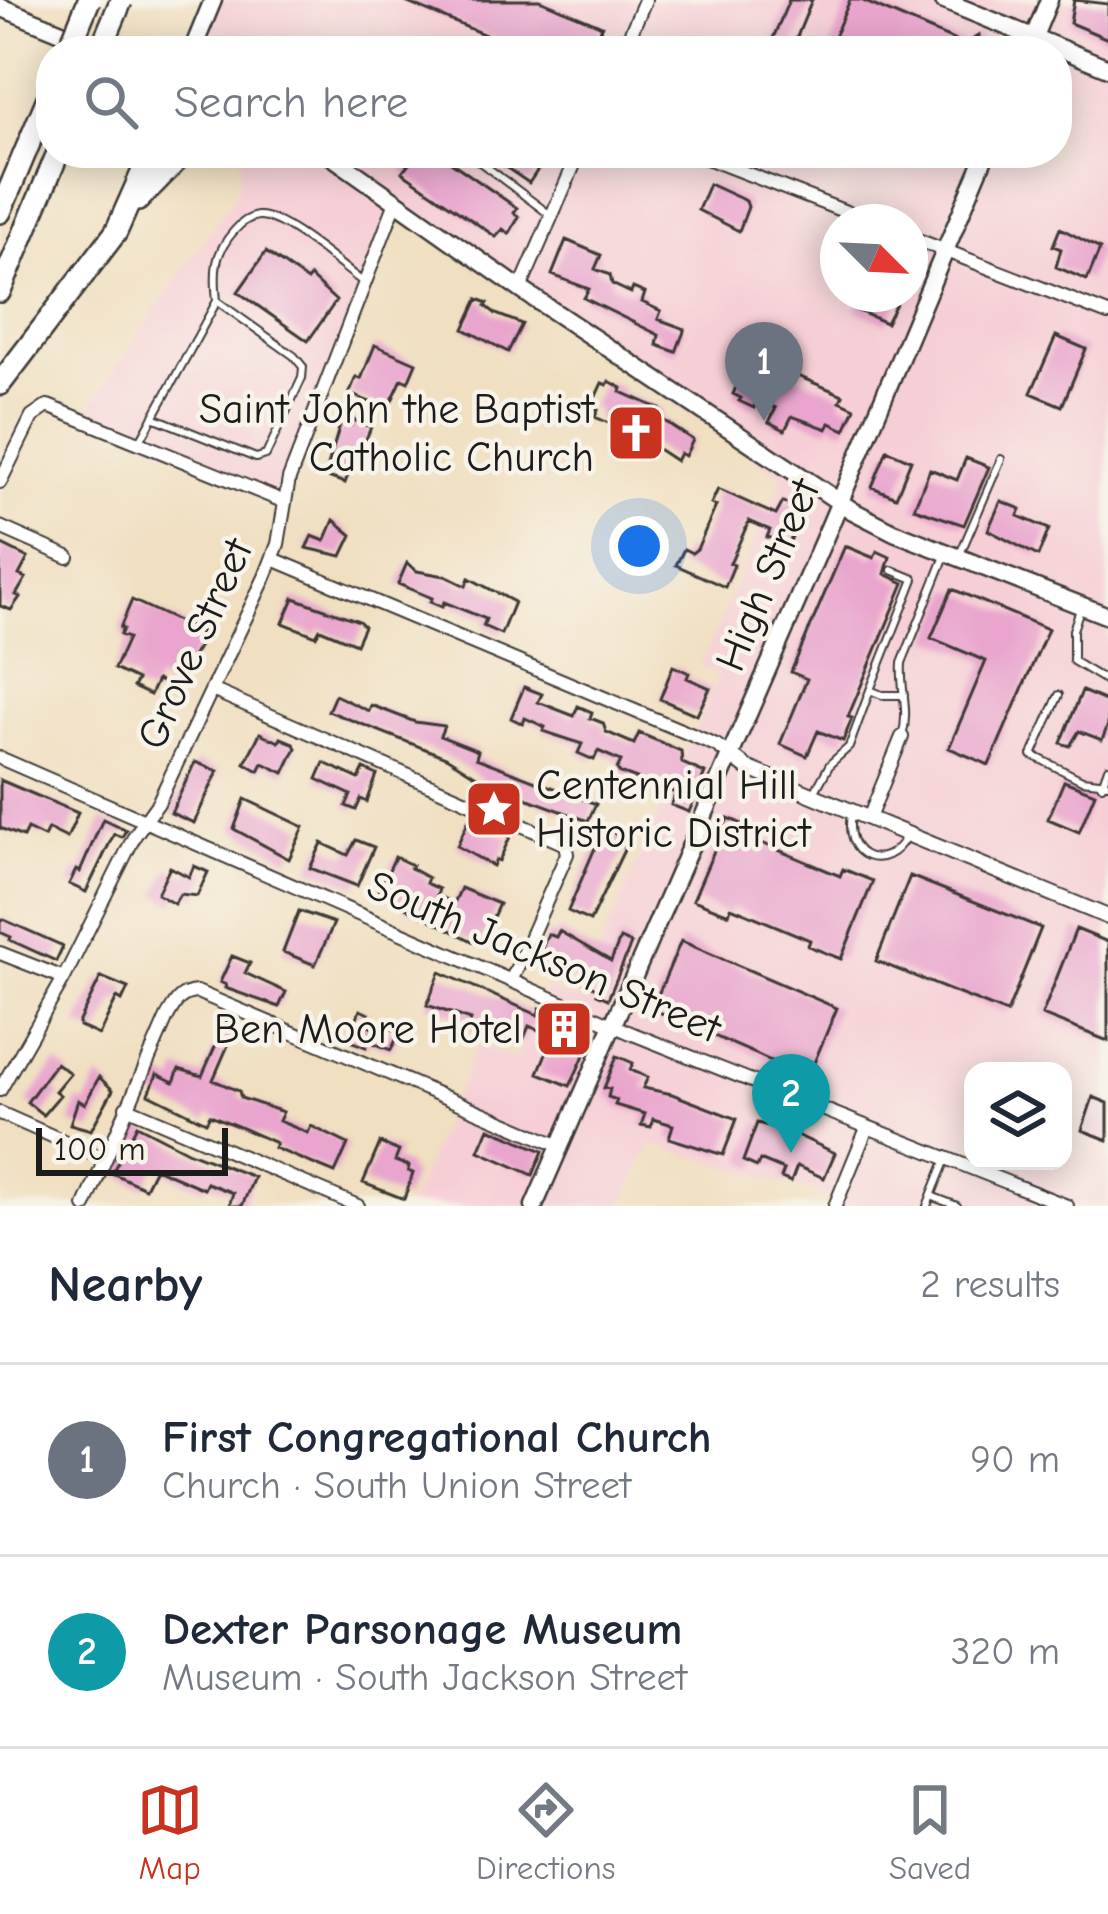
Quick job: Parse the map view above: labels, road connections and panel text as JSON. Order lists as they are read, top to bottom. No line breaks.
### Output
{"streets":{"main road":["High Street"],"street":["Grove Street","South Jackson Street"]},"crossings":[["High Street","South Jackson Street"],["Grove Street","South Jackson Street"]],"places":{"church":["Saint John the Baptist Catholic Church"],"place":["Centennial Hill Historic District"],"building":["Ben Moore Hotel"]},"scale_bar":"100 m","north":"bottom right","page":{"search":"Search here","pins":["1","2"],"scale":"100 m","heading":["Nearby","2 results"],"list":[{"mark":"1","name":"First Congregational Church","note":"Church · South Union Street","value":"90 m"},{"mark":"2","name":"Dexter Parsonage Museum","note":"Museum · South Jackson Street","value":"320 m"}],"nav":["Map","Directions","Saved"]}}
